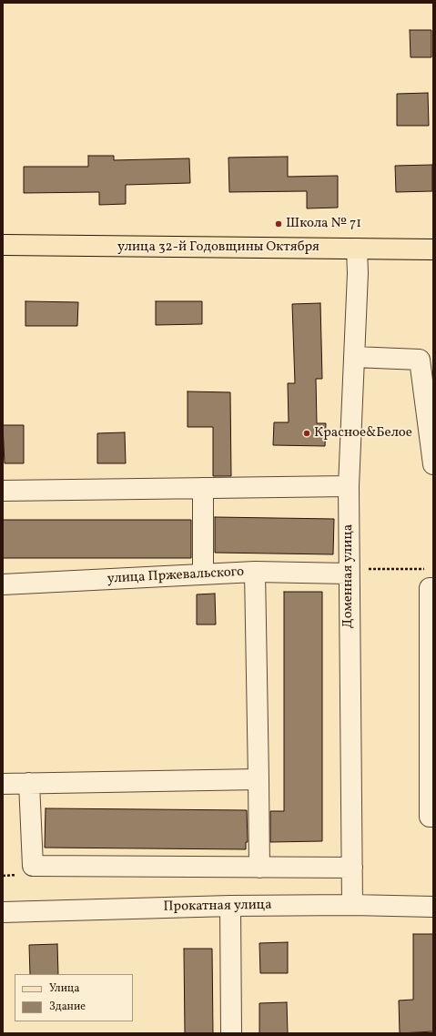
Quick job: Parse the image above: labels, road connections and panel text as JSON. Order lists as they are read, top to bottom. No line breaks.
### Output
{"streets":{"main road":["улица 32-й Годовщины Октября"],"street":["улица Пржевальского","Доменная улица","Прокатная улица"]},"crossings":[["улица 32-й Годовщины Октября","Доменная улица"],["улица Пржевальского","Доменная улица"],["Доменная улица","Прокатная улица"]],"places":["Школа № 71","Красное&Белое"],"legend":["Улица","Здание"]}
